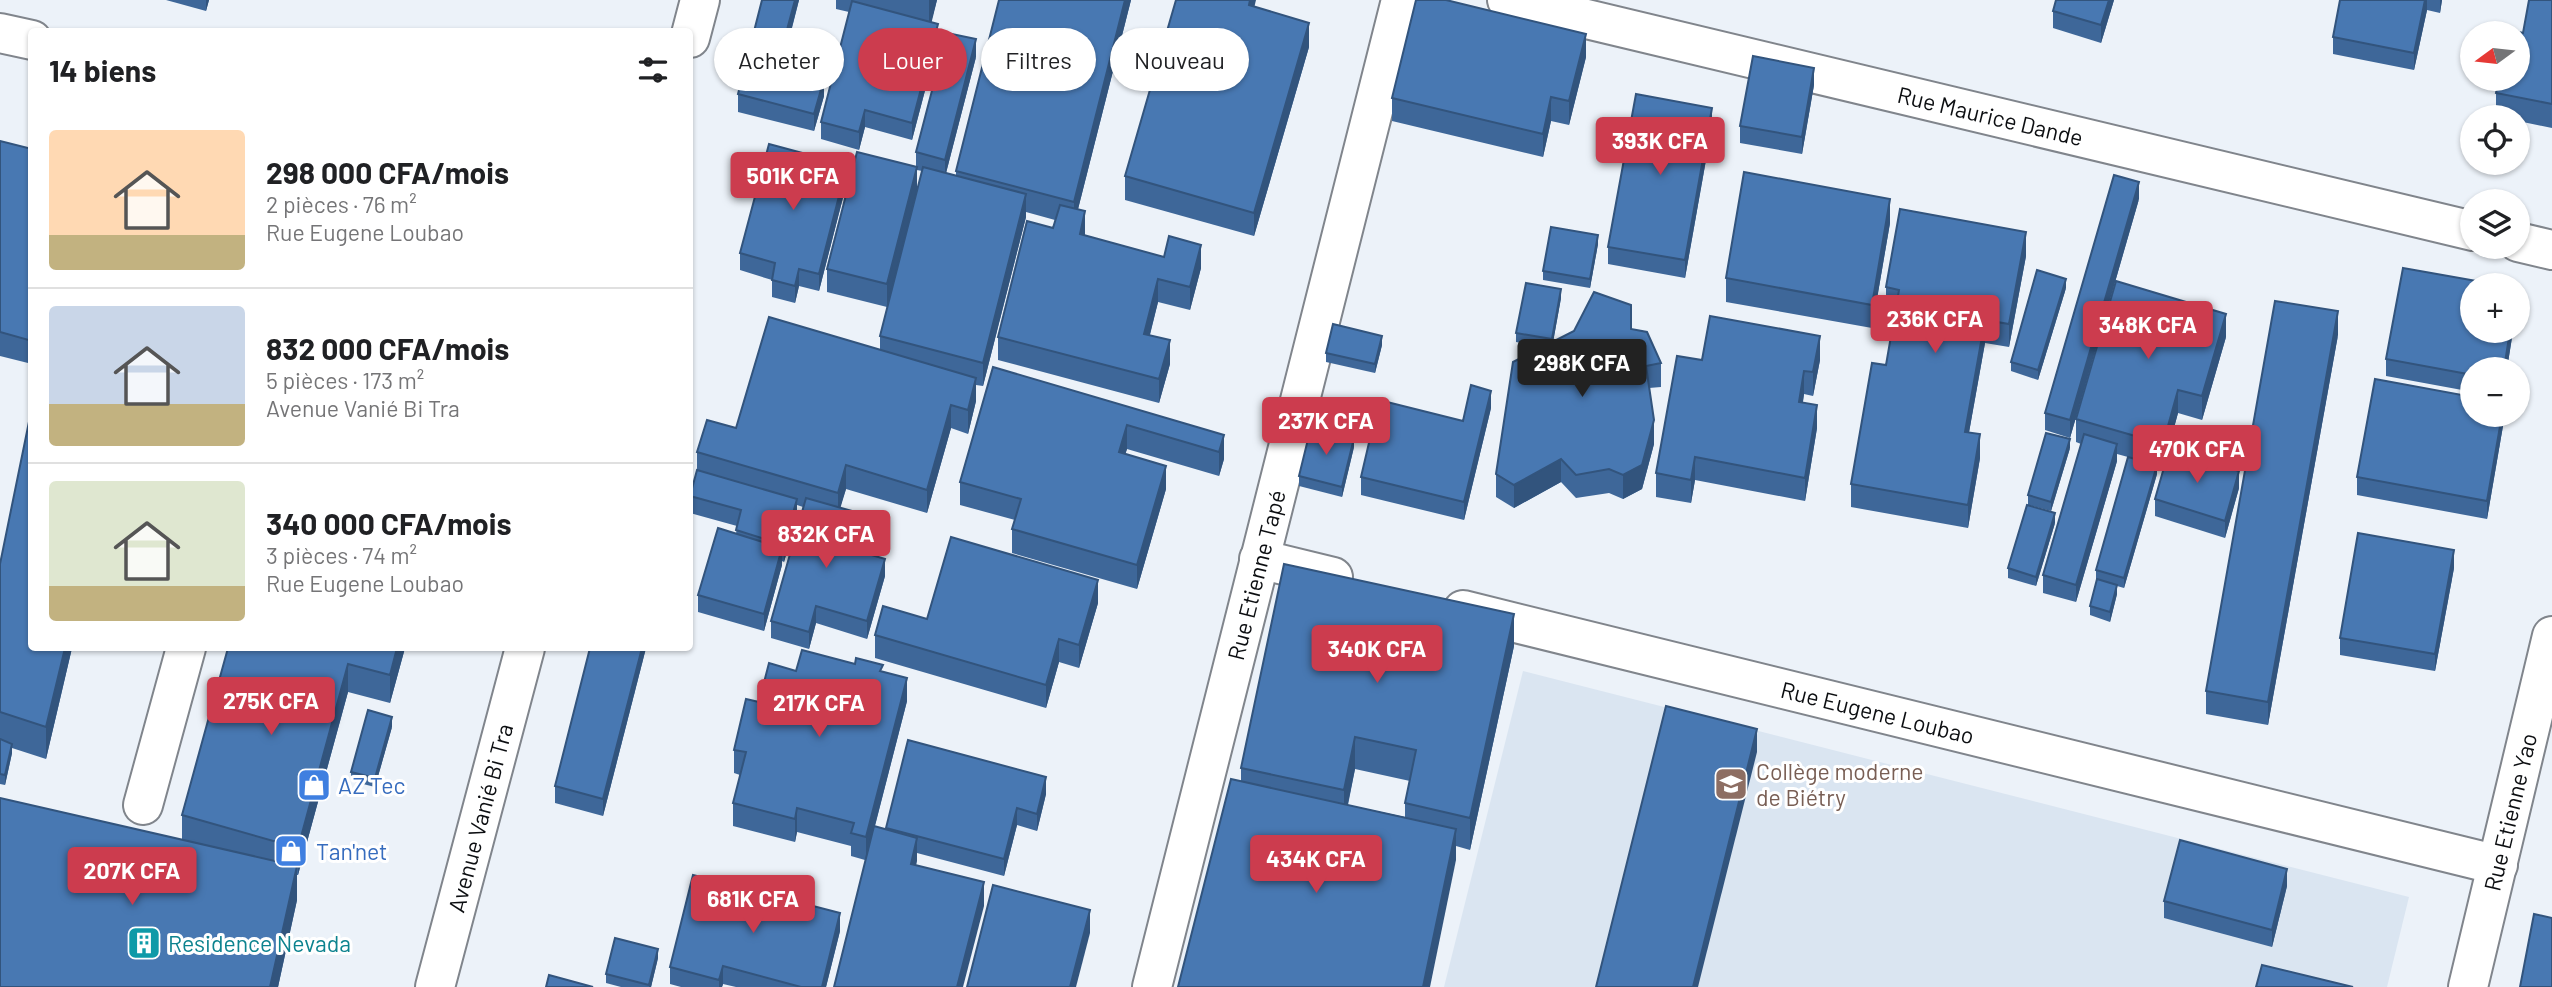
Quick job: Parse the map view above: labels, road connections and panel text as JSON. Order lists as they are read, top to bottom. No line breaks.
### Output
{"streets":{"street":["Rue Maurice Dande","Rue Etienne Tapé","Rue Eugene Loubao","Rue Etienne Yao","Avenue Vanié Bi Tra"]},"crossings":[["Rue Eugene Loubao","Rue Etienne Yao"]],"places":{"school or university":["Collège moderne de Biétry"],"shop":["AZ Tec","Tan'net"],"building":["Residence Nevada"]},"north":"left","page":{"map_buttons":["+","−"],"chip":["Acheter","Louer","Filtres","Nouveau"],"heading":"14 biens","list":[{"name":"298 000 CFA/mois","note":"2 pièces · 76 m² · Rue Eugene Loubao"},{"name":"832 000 CFA/mois","note":"5 pièces · 173 m² · Avenue Vanié Bi Tra"},{"name":"340 000 CFA/mois","note":"3 pièces · 74 m² · Rue Eugene Loubao"}],"price":["393K CFA","501K CFA","236K CFA","348K CFA","298K CFA","237K CFA","470K CFA","832K CFA","340K CFA","275K CFA","217K CFA","434K CFA","207K CFA","681K CFA"]}}
